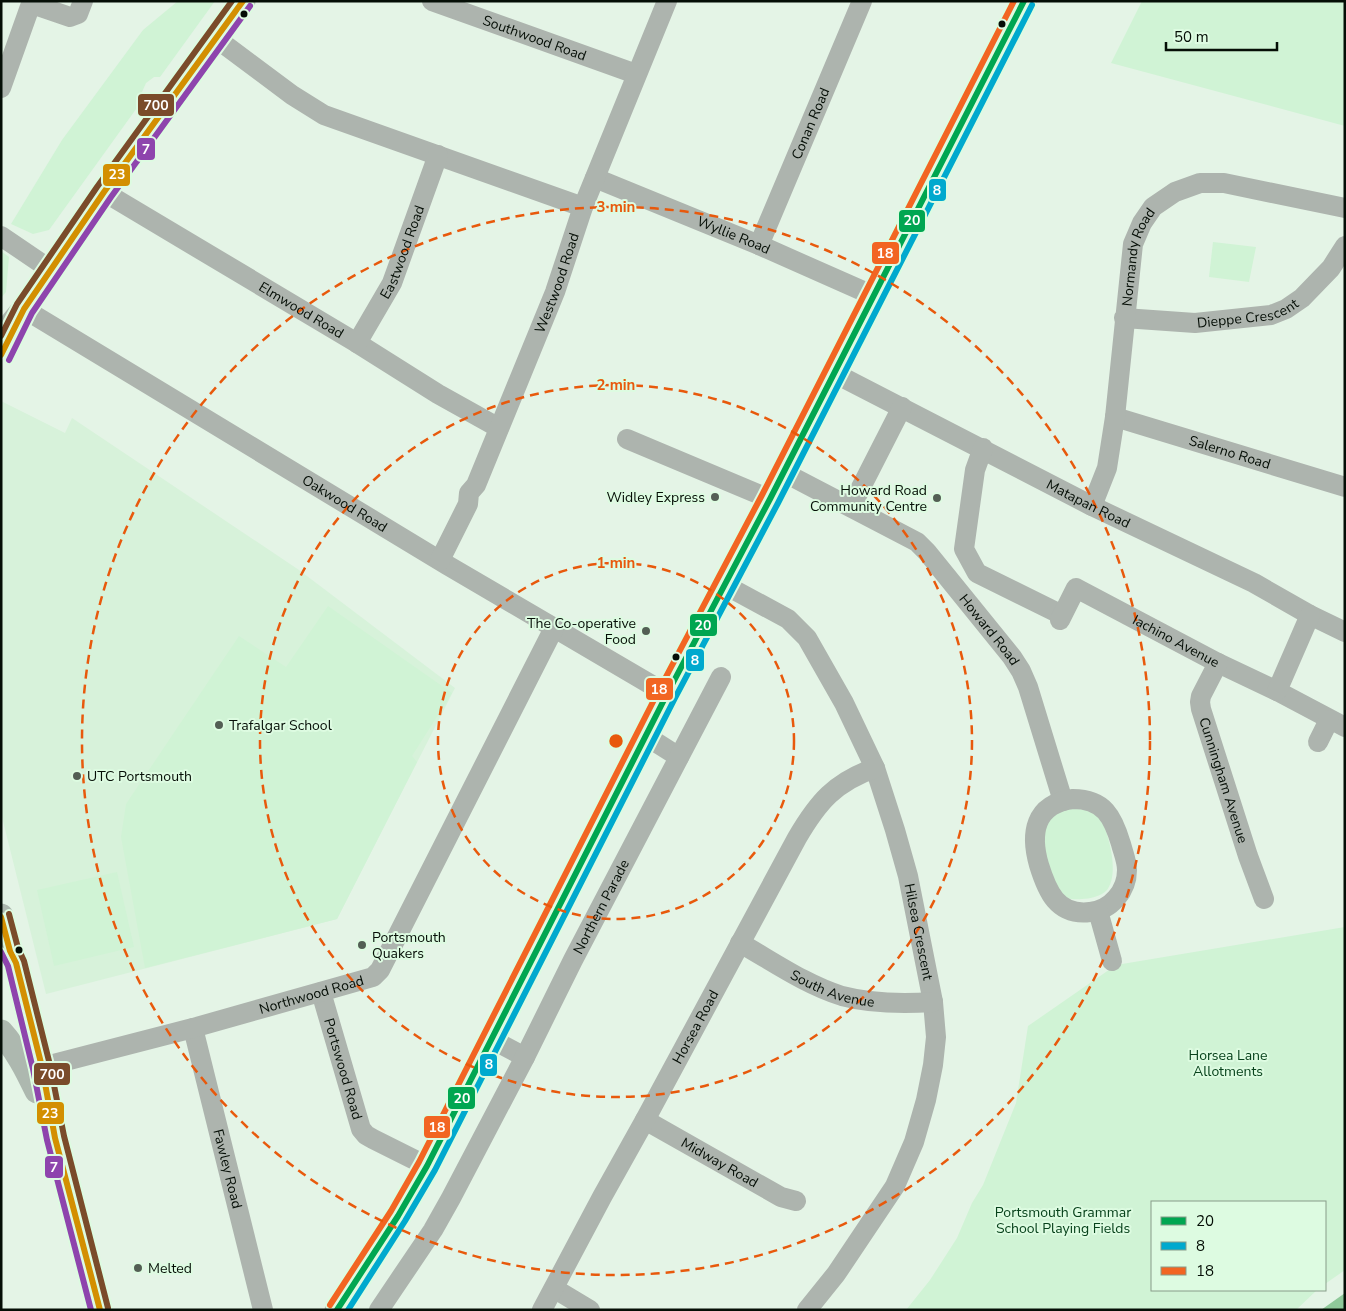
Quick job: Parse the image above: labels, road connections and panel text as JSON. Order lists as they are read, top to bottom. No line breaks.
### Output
{"streets":{"street":["Southwood Road","Conan Road","Wyllie Road","Eastwood Road","Normandy Road","Westwood Road","Elmwood Road","Dieppe Crescent","Salerno Road","Oakwood Road","Matapan Road","Howard Road","Iachino Avenue","Cunningham Avenue","Northern Parade","Hilsea Crescent","South Avenue","Northwood Road","Horsea Road","Portswood Road","Midway Road","Fawley Road"]},"crossings":[["Southwood Road","Westwood Road"],["Conan Road","Wyllie Road"],["Wyllie Road","Westwood Road"],["Eastwood Road","Elmwood Road"],["Normandy Road","Dieppe Crescent"],["Normandy Road","Salerno Road"],["Normandy Road","Matapan Road"],["Westwood Road","Elmwood Road"],["Westwood Road","Oakwood Road"],["Oakwood Road","Northwood Road"],["Matapan Road","Iachino Avenue"],["Iachino Avenue","Cunningham Avenue"],["Hilsea Crescent","South Avenue"],["Hilsea Crescent","Horsea Road"],["South Avenue","Horsea Road"],["Northwood Road","Portswood Road"],["Northwood Road","Fawley Road"],["Horsea Road","Midway Road"]],"parks":["Horsea Lane Allotments","Portsmouth Grammar School Playing Fields"],"places":["Widley Express","Howard Road Community Centre","The Co-operative Food","Trafalgar School","UTC Portsmouth","Portsmouth Quakers","Melted"],"lines":["transit line 20","transit line 18","transit line 23","transit line 700","transit line 8","transit line 7"],"legend":["20","8","18"],"scale_bar":"50 m","rings":["3 min","2 min","1 min"]}
